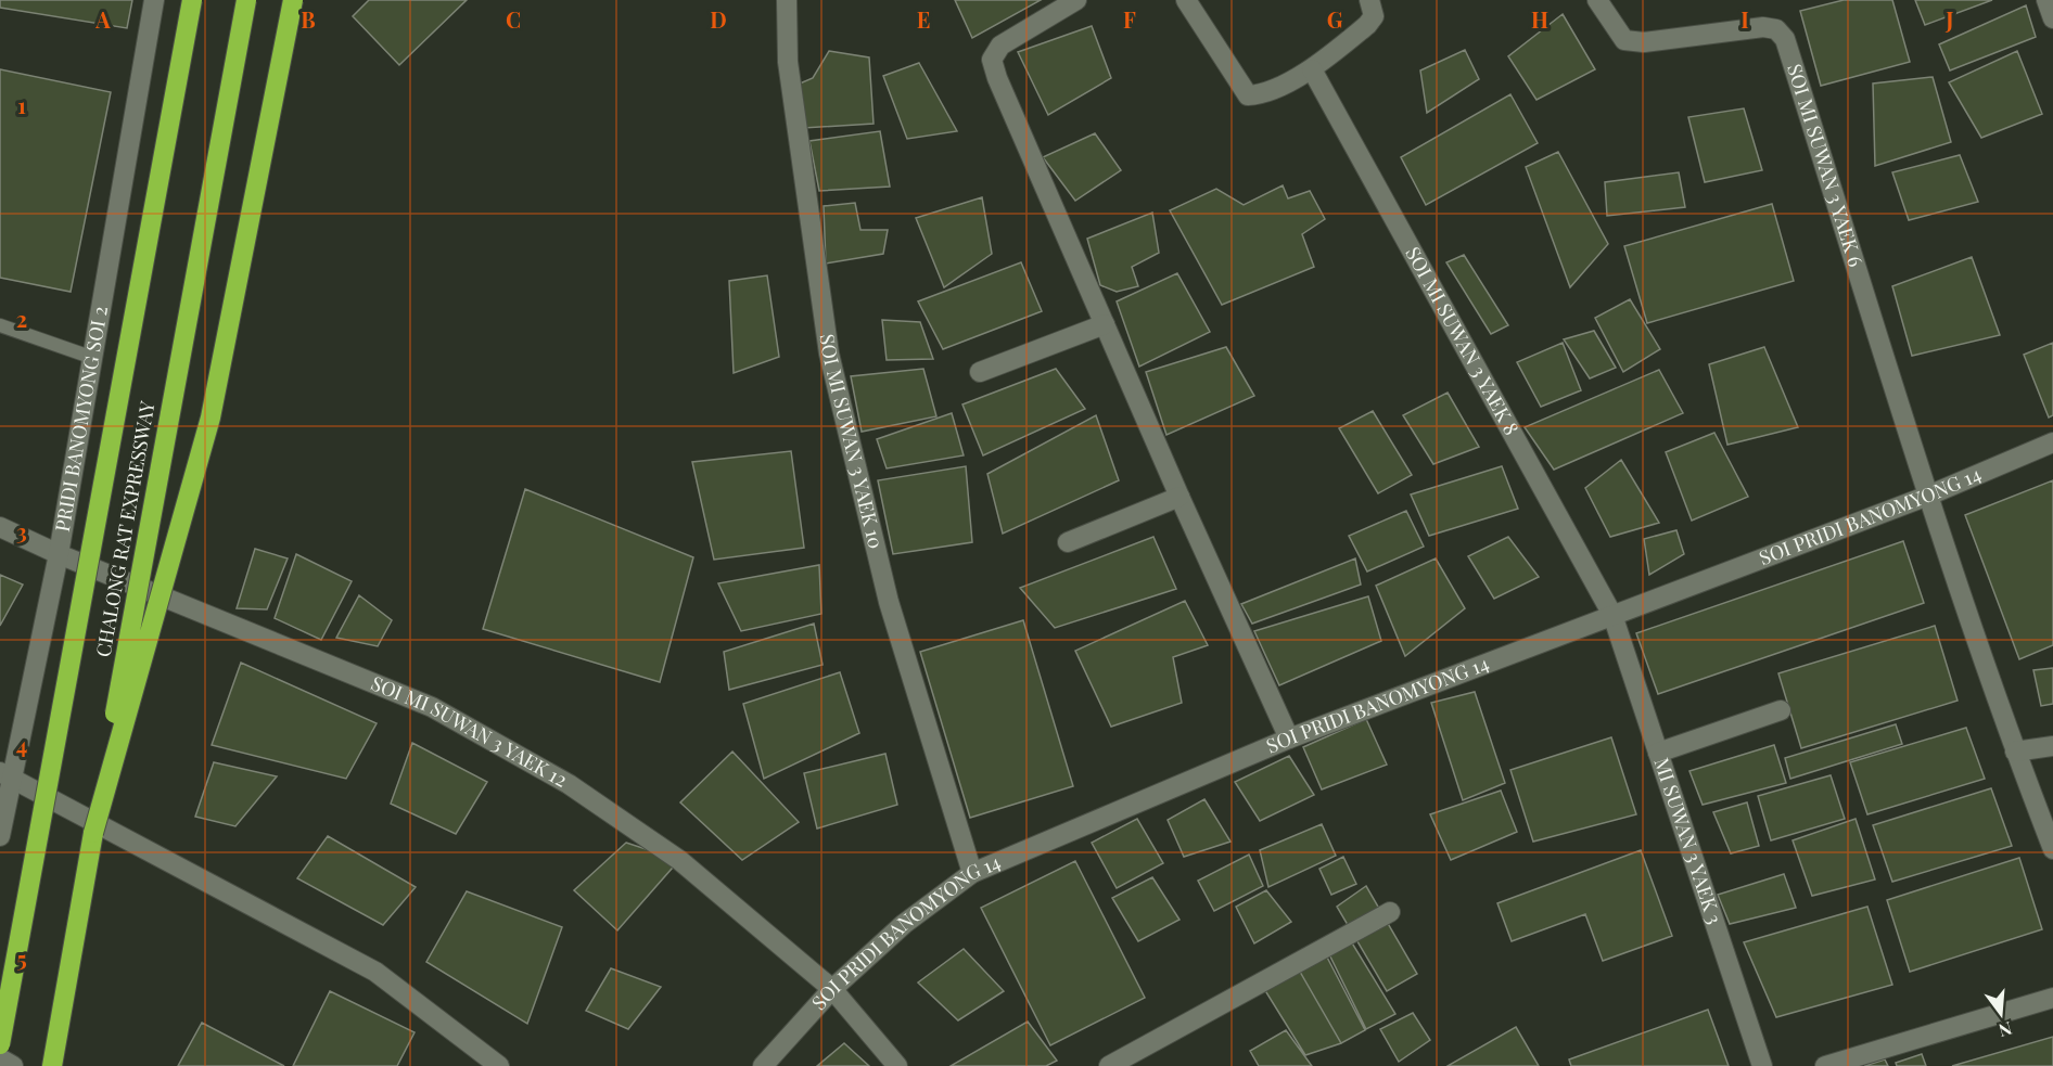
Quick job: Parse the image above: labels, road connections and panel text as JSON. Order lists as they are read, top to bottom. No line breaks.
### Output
{"streets":{"highway":["CHALONG RAT EXPRESSWAY"],"street":["SOI MI SUWAN 3 YAEK 6","SOI MI SUWAN 3 YAEK 8","PRIDI BANOMYONG SOI 2","SOI MI SUWAN 3 YAEK 10","SOI PRIDI BANOMYONG 14","SOI MI SUWAN 3 YAEK 12","MI SUWAN 3 YAEK 3"]},"crossings":[["SOI MI SUWAN 3 YAEK 6","SOI PRIDI BANOMYONG 14"],["SOI MI SUWAN 3 YAEK 8","SOI PRIDI BANOMYONG 14"],["SOI MI SUWAN 3 YAEK 8","MI SUWAN 3 YAEK 3"],["PRIDI BANOMYONG SOI 2","SOI MI SUWAN 3 YAEK 12"],["SOI MI SUWAN 3 YAEK 10","SOI PRIDI BANOMYONG 14"],["SOI PRIDI BANOMYONG 14","SOI MI SUWAN 3 YAEK 12"],["SOI PRIDI BANOMYONG 14","MI SUWAN 3 YAEK 3"]],"north":"bottom","grid":{"columns":["A","B","C","D","E","F","G","H","I","J"],"rows":["1","2","3","4","5"]}}
